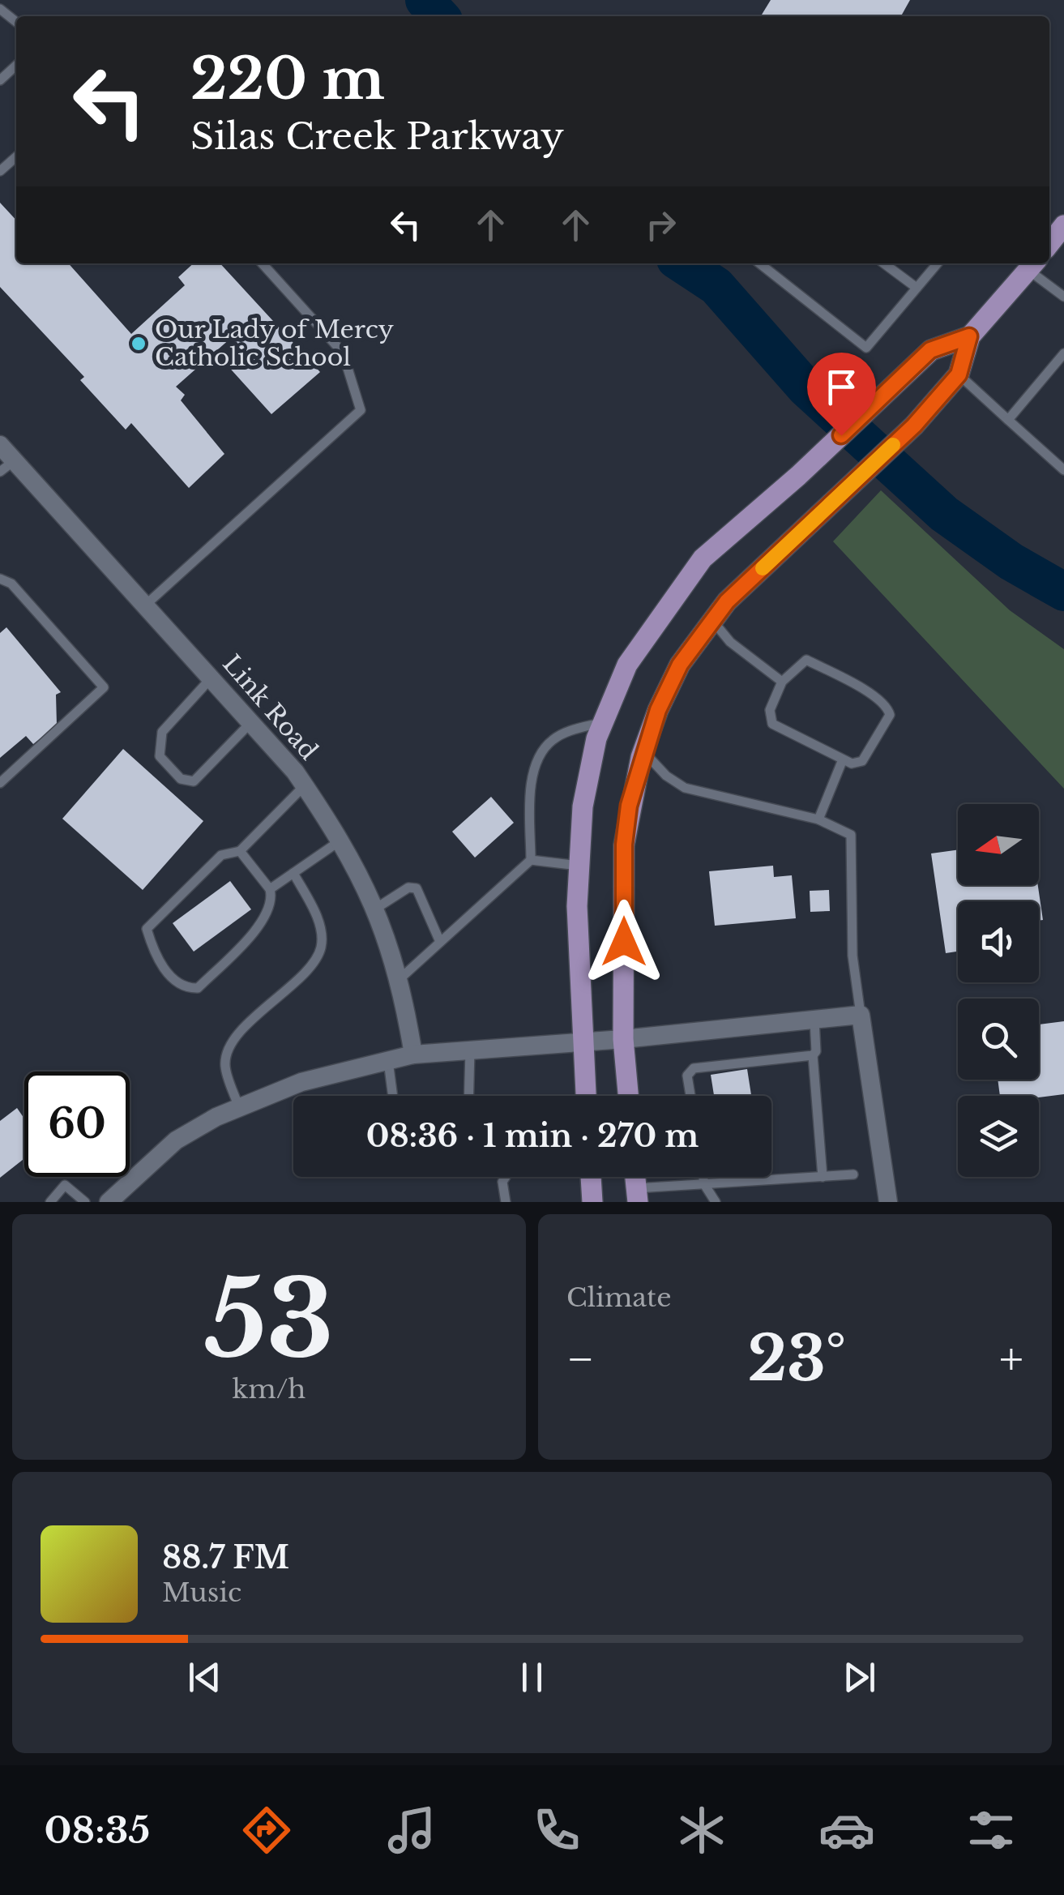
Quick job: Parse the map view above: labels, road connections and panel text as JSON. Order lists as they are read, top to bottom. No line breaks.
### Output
{"streets":{"street":["Link Road"]},"places":["Our Lady of Mercy Catholic School"],"north":"left","page":{"turn":["220 m","Silas Creek Parkway"],"limit":"60","trip":"08:36 · 1 min · 270 m","tile":[["53","km/h"],"Climate"],"heat":["−","23°","+"],"song":["88.7 FM","Music"],"tabs":"08:35"}}
